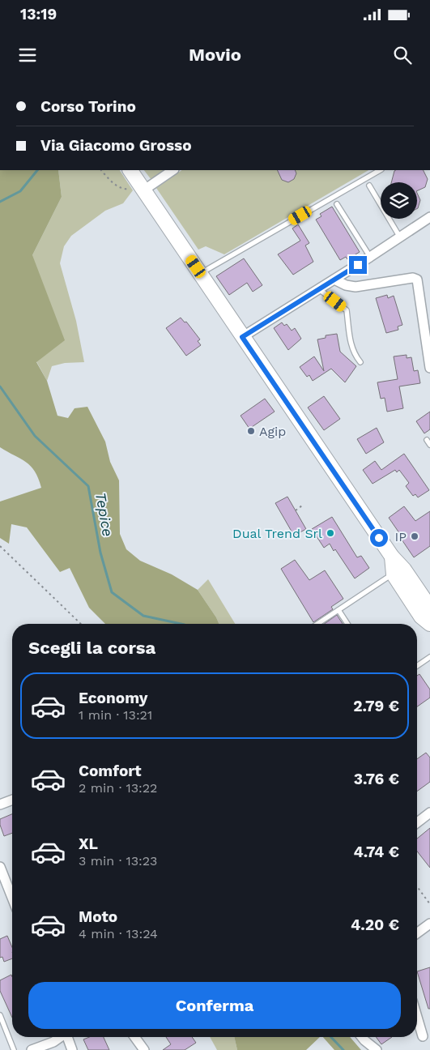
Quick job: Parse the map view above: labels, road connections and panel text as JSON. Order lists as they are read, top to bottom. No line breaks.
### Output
{"water":["Tepice"],"places":["Agip","Dual Trend Srl","IP"],"page":{"status":"13:19","header":"Movio","banner":["Corso Torino","Via Giacomo Grosso"],"heading":"Scegli la corsa","list":[{"name":"Economy","note":"1 min · 13:21","value":"2.79 €"},{"name":"Comfort","note":"2 min · 13:22","value":"3.76 €"},{"name":"XL","note":"3 min · 13:23","value":"4.74 €"},{"name":"Moto","note":"4 min · 13:24","value":"4.20 €"}],"buttons":"Conferma"}}
